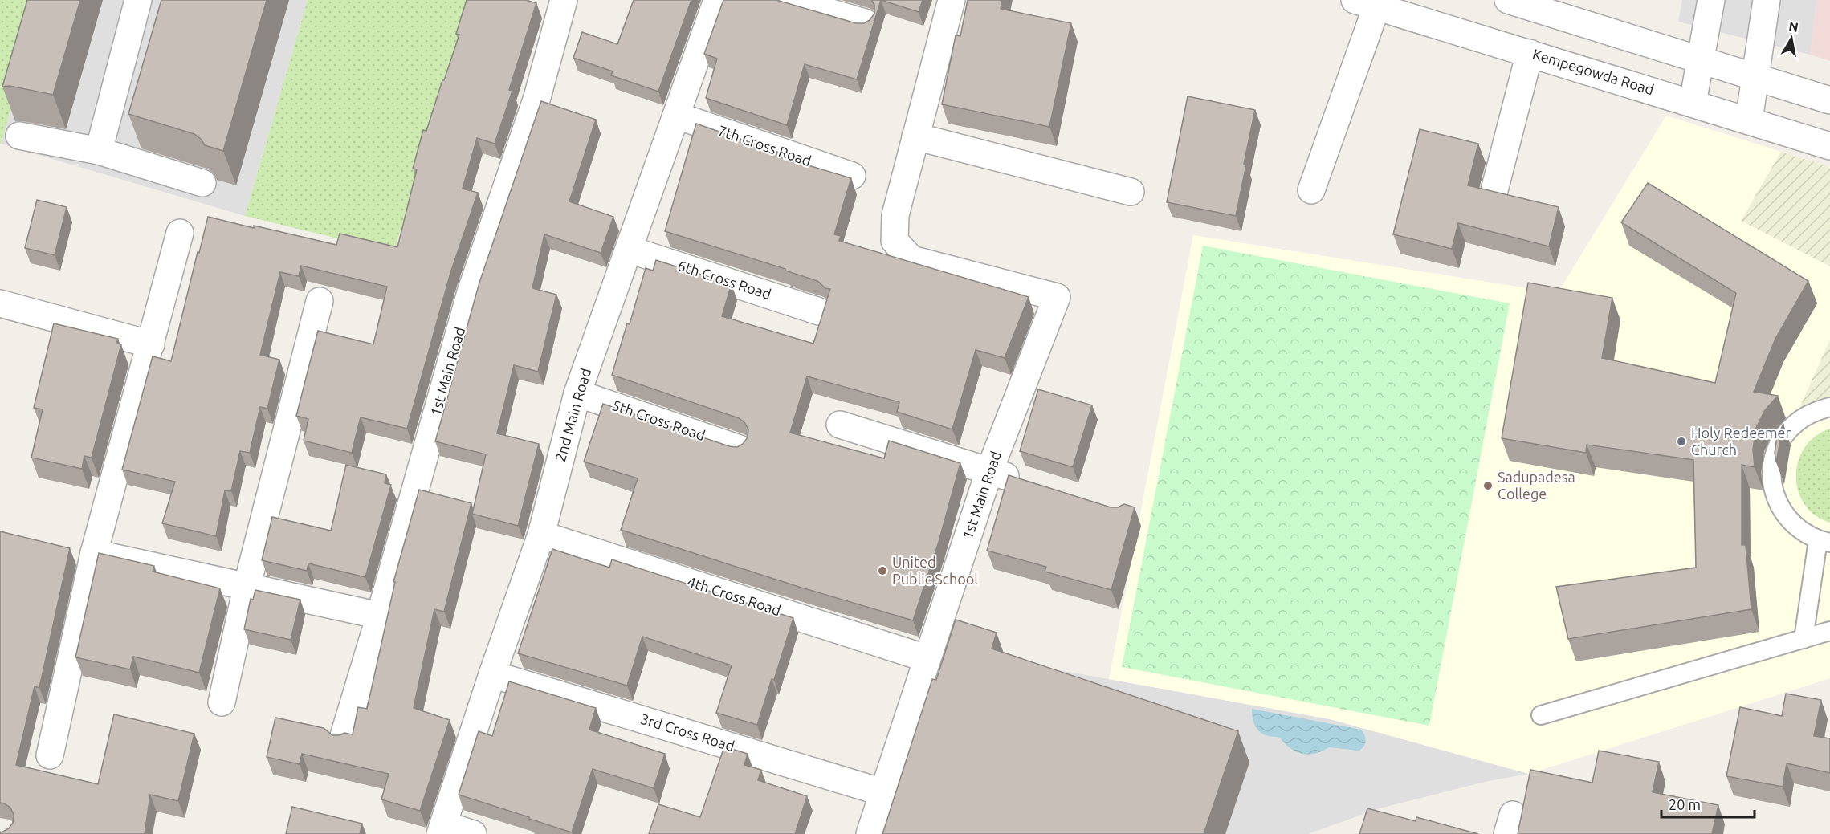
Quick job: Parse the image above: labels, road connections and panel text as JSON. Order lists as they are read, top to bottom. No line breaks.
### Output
{"streets":{"street":["Kempegowda Road","7th Cross Road","6th Cross Road","1st Main Road","2nd Main Road","5th Cross Road","4th Cross Road","3rd Cross Road"]},"crossings":[["7th Cross Road","2nd Main Road"],["6th Cross Road","2nd Main Road"],["1st Main Road","4th Cross Road"],["1st Main Road","3rd Cross Road"],["2nd Main Road","5th Cross Road"],["2nd Main Road","4th Cross Road"],["2nd Main Road","3rd Cross Road"]],"places":["Holy Redeemer Church","Sadupadesa College","United Public School"],"scale_bar":"20 m","north":"top"}
